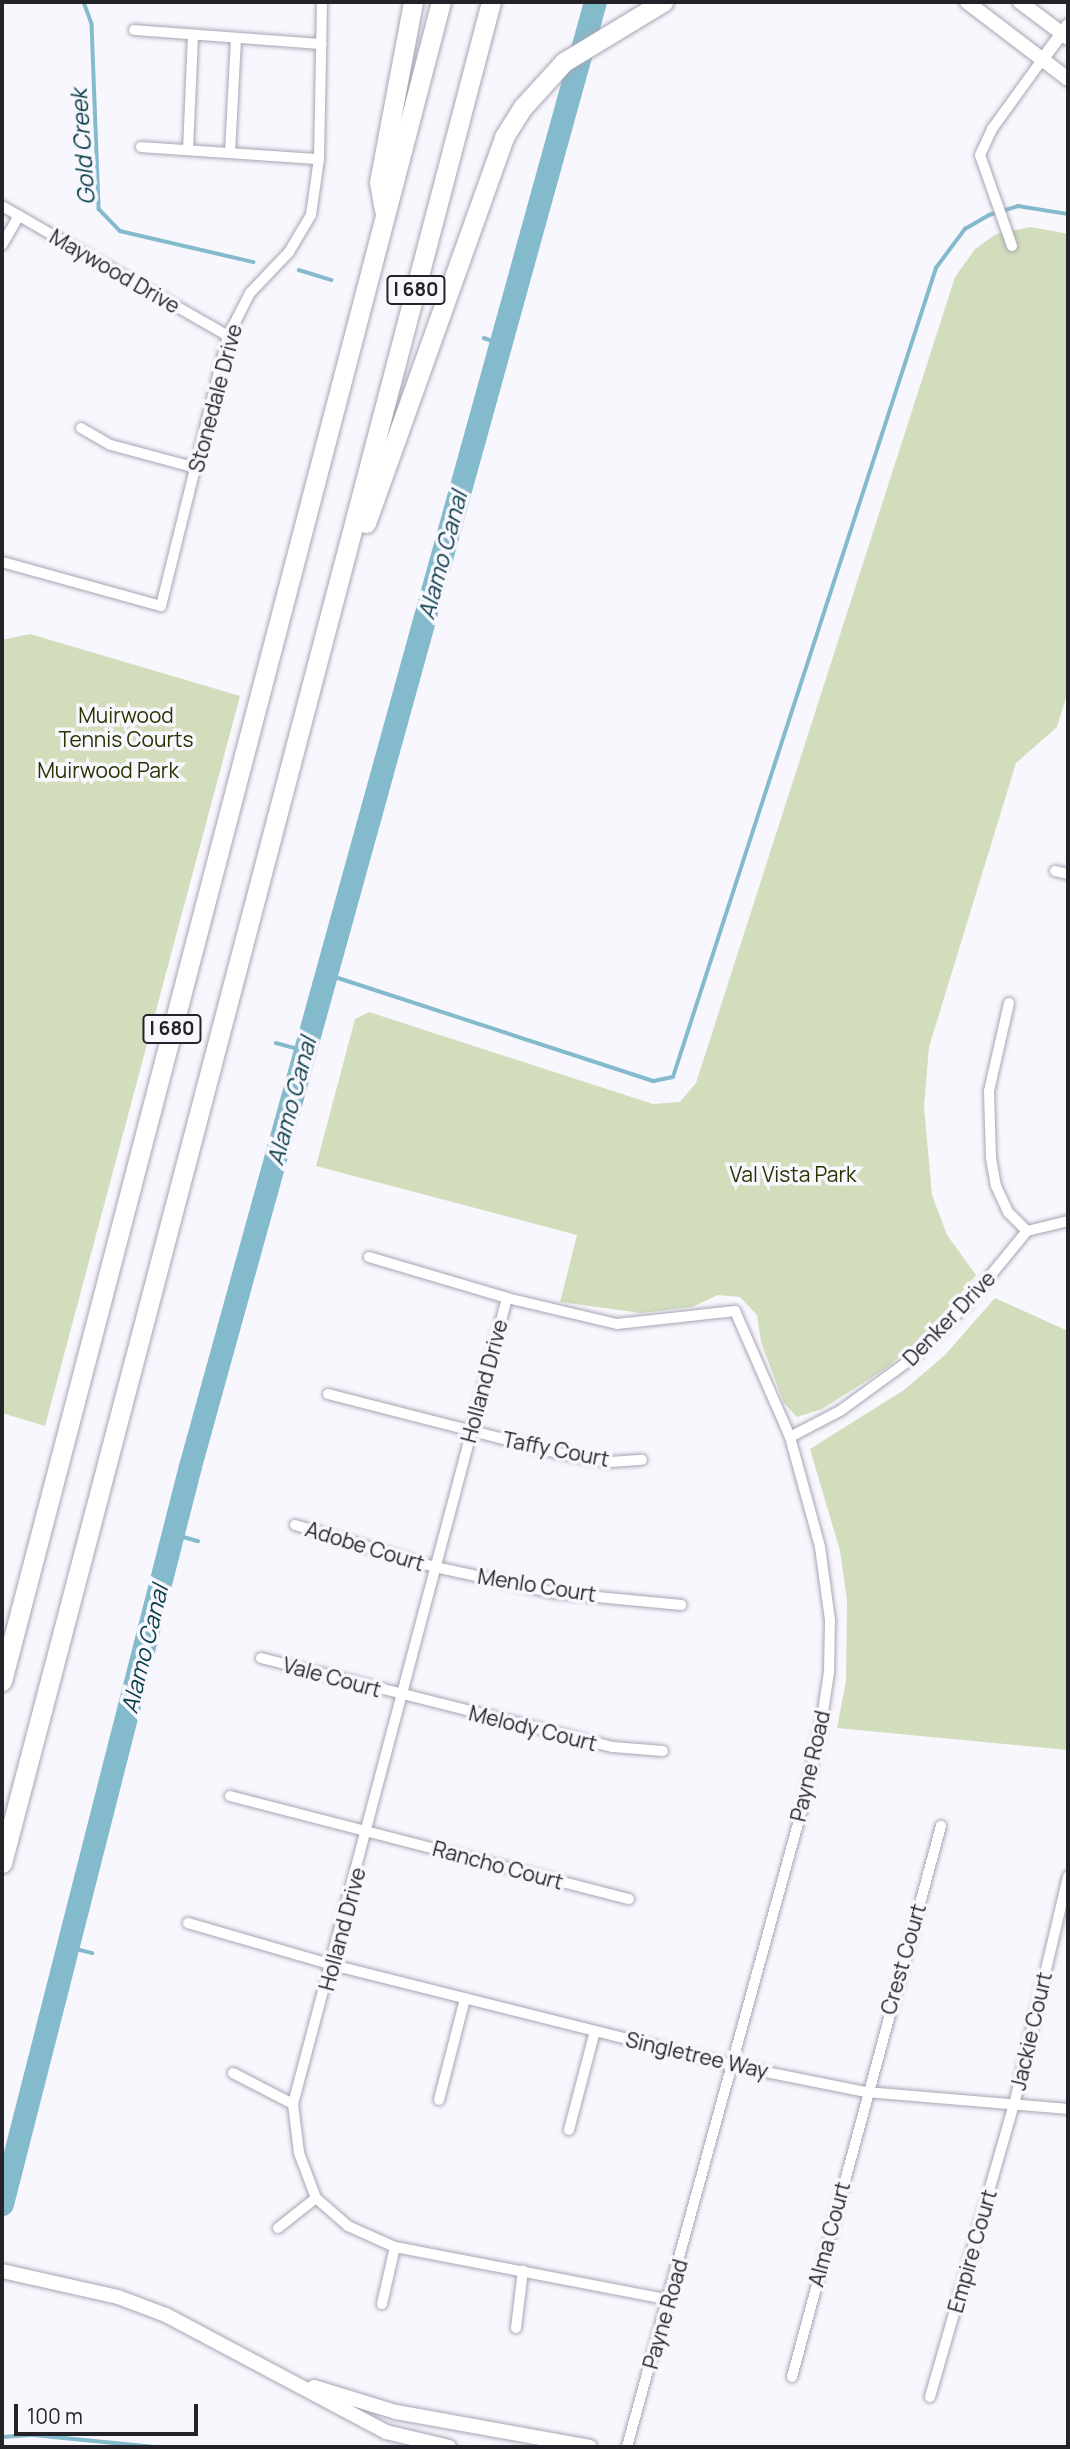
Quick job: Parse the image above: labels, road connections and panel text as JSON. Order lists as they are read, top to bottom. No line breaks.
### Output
{"streets":{"highway":["I 680"],"street":["Maywood Drive","Stonedale Drive","Denker Drive","Holland Drive","Taffy Court","Adobe Court","Menlo Court","Vale Court","Melody Court","Payne Road","Rancho Court","Crest Court","Jackie Court","Singletree Way","Alma Court","Empire Court"]},"crossings":[["Maywood Drive","Stonedale Drive"],["Denker Drive","Payne Road"],["Holland Drive","Taffy Court"],["Holland Drive","Adobe Court"],["Holland Drive","Menlo Court"],["Holland Drive","Vale Court"],["Holland Drive","Melody Court"],["Holland Drive","Payne Road"],["Holland Drive","Rancho Court"],["Holland Drive","Singletree Way"],["Adobe Court","Menlo Court"],["Vale Court","Melody Court"],["Payne Road","Singletree Way"],["Crest Court","Singletree Way"],["Crest Court","Alma Court"],["Jackie Court","Singletree Way"],["Jackie Court","Empire Court"],["Singletree Way","Alma Court"],["Singletree Way","Empire Court"]],"water":["Gold Creek","Alamo Canal"],"parks":["Muirwood Tennis Courts","Muirwood Park","Val Vista Park"],"scale_bar":"100 m"}
